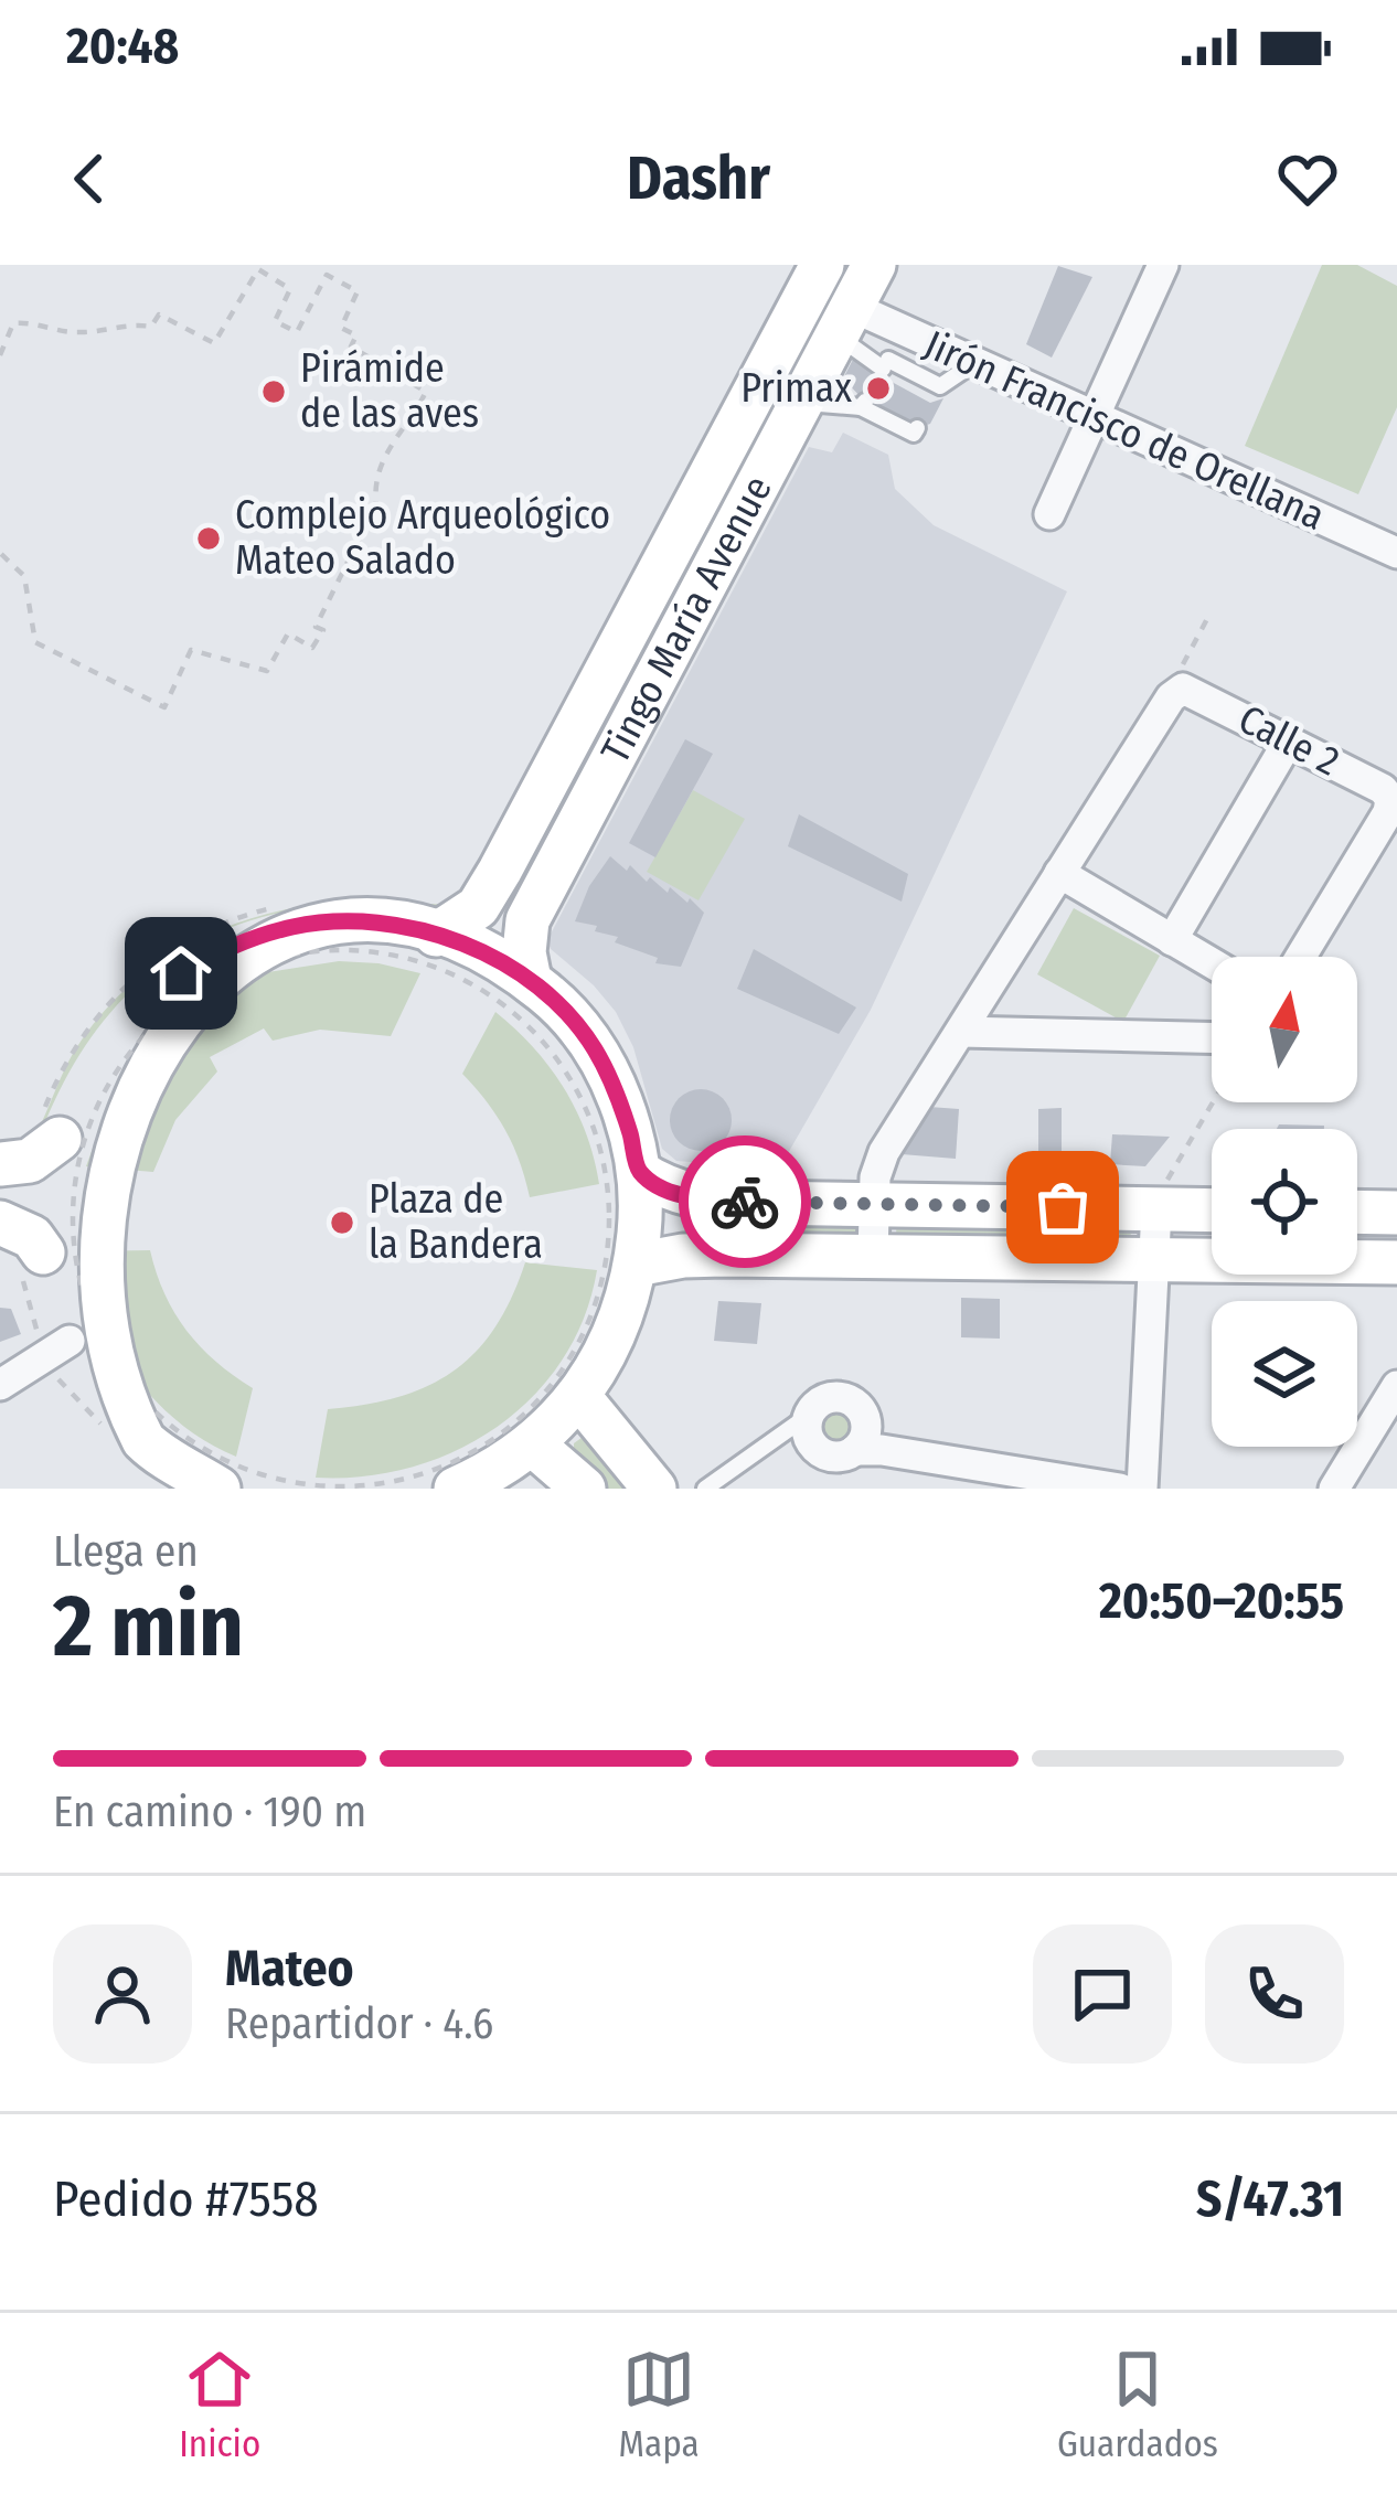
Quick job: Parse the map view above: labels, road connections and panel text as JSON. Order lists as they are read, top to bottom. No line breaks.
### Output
{"streets":{"main road":["Tingo María Avenue"],"street":["Jirón Francisco de Orellana","Calle 2"]},"crossings":[["Jirón Francisco de Orellana","Tingo María Avenue"]],"places":["Primax","Pirámide de las aves","Complejo Arqueológico Mateo Salado","Plaza de la Bandera"],"north":"top","page":{"status":"20:48","header":"Dashr","heading":["2 min","Llega en","20:50–20:55"],"panel":["Mateo","Repartidor · 4.6","Pedido #7558","S/47.31"],"bar":"En camino · 190 m","tabs":["Inicio","Mapa","Guardados"]}}
